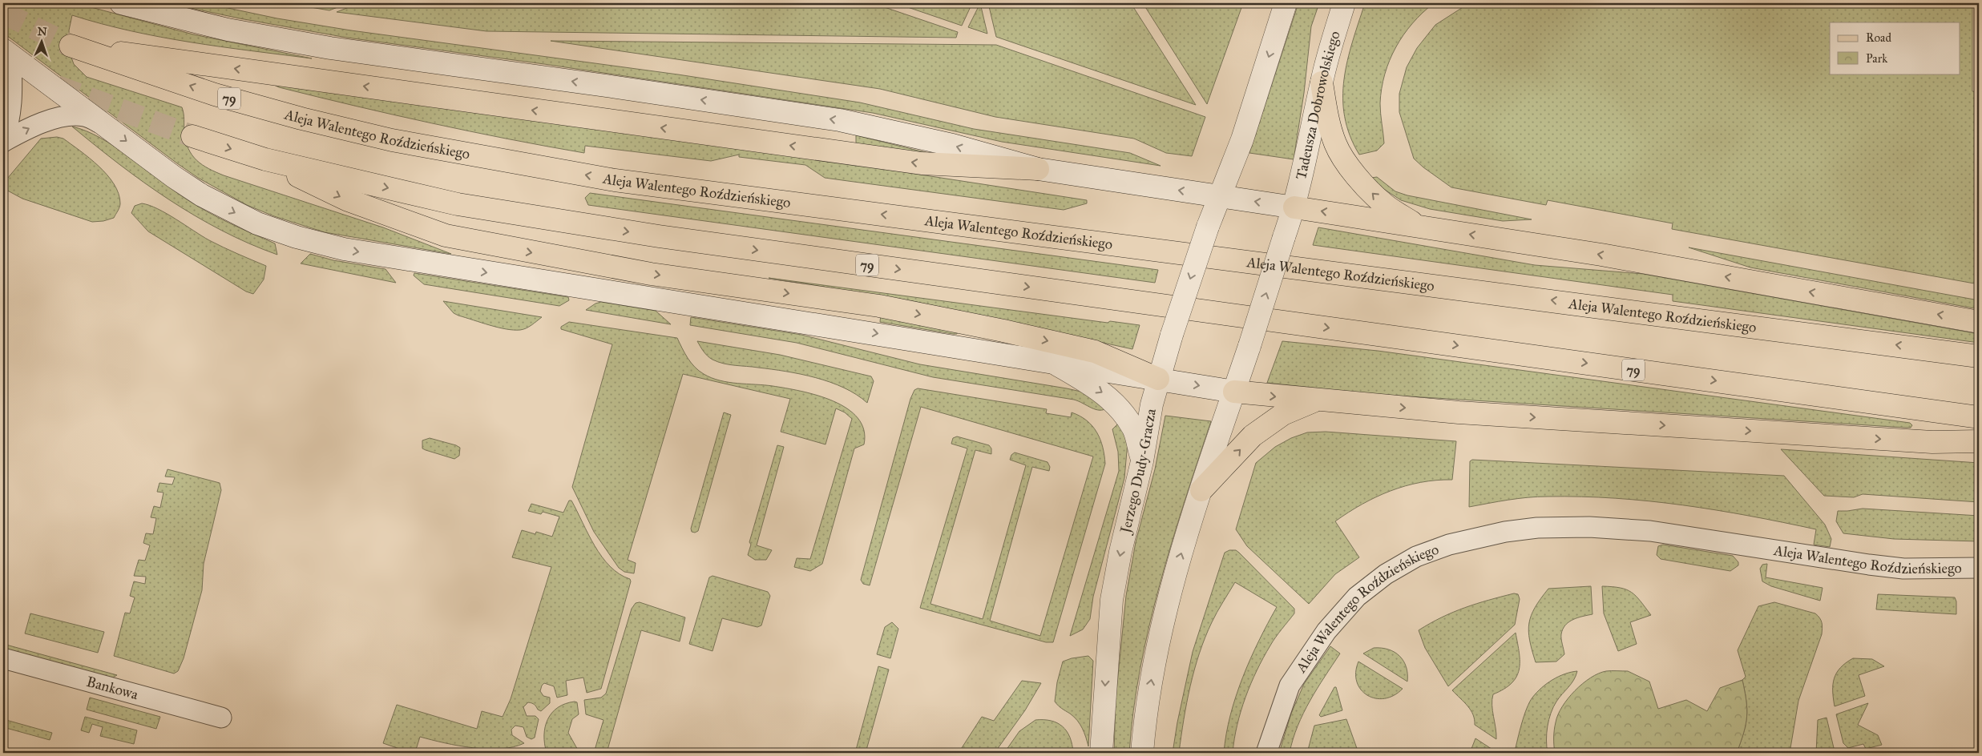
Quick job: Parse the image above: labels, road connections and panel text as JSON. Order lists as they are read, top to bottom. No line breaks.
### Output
{"streets":{"main road":["79","Tadeusza Dobrowolskiego","Aleja Walentego Roździeńskiego","Jerzego Dudy-Gracza"],"street":["Bankowa"]},"legend":["Road","Park"],"north":"top"}
